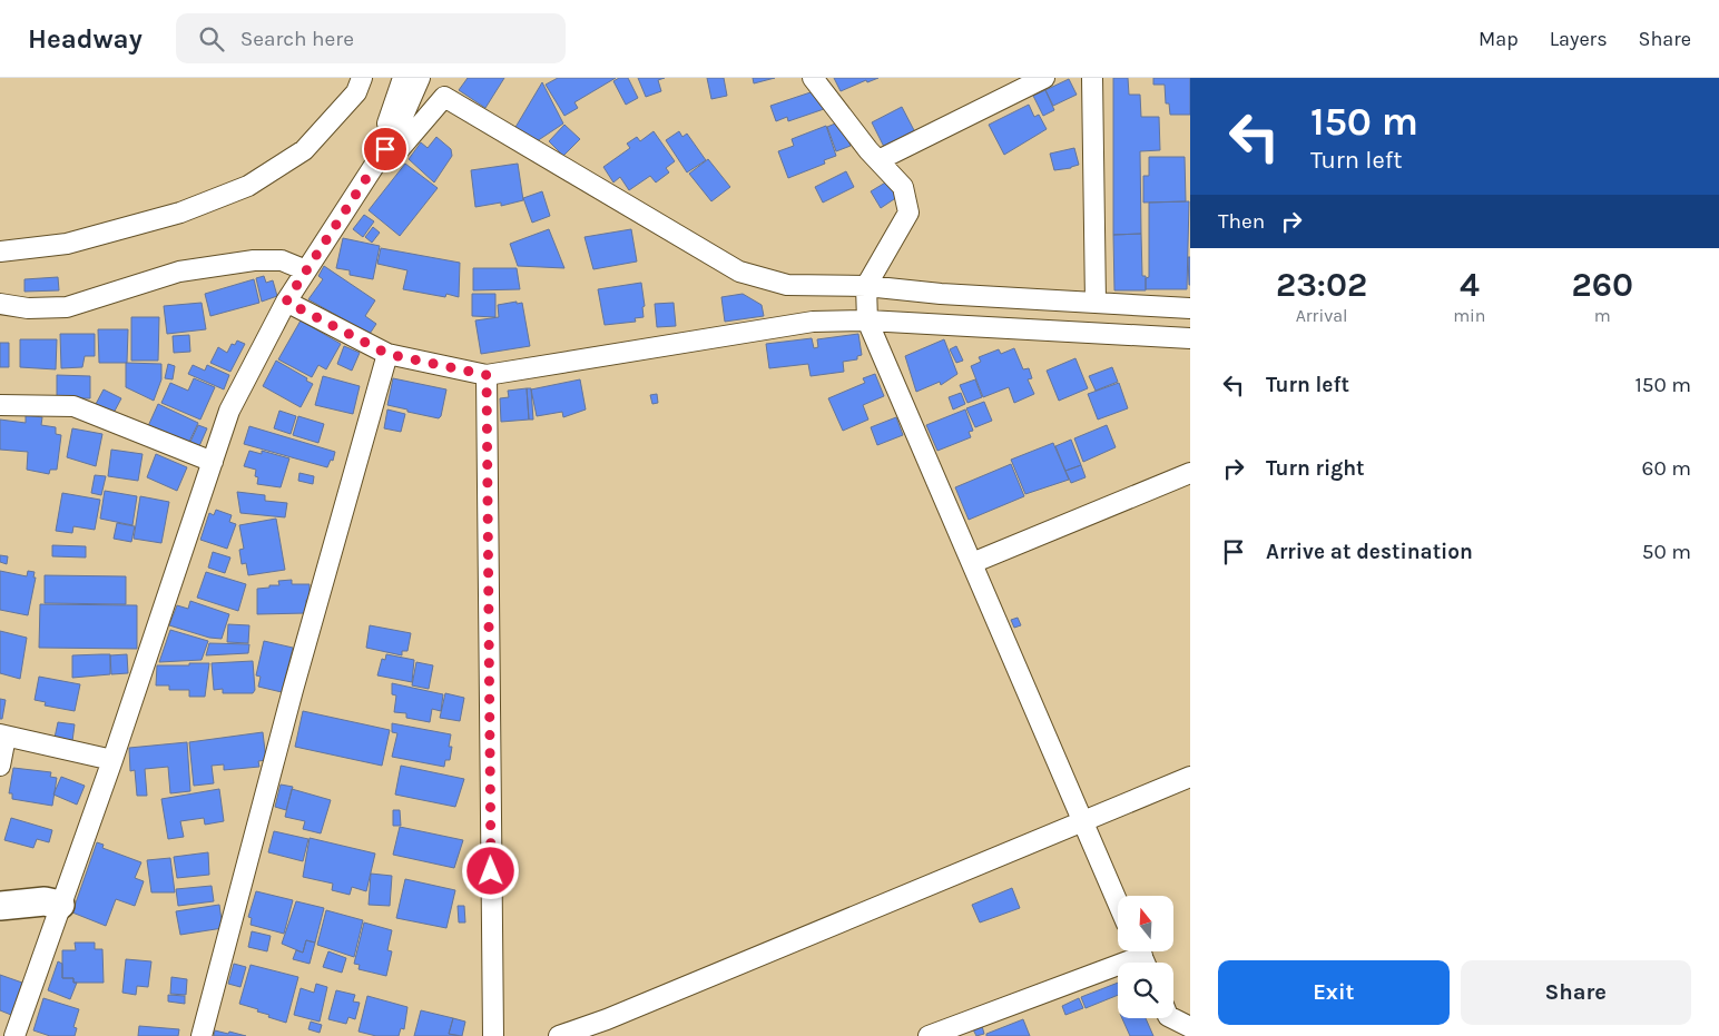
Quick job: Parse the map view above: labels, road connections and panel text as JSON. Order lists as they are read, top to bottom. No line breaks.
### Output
{"north":"top","page":{"header":"Headway","search":"Search here","nav":["Map","Layers","Share"],"turn":["150 m","Turn left"],"then":"Then","eta":["23:02","Arrival","4","min","260","m"],"list":[{"name":"Turn left","value":"150 m"},{"name":"Turn right","value":"60 m"},{"name":"Arrive at destination","value":"50 m"}],"buttons":["Exit","Share"]}}
